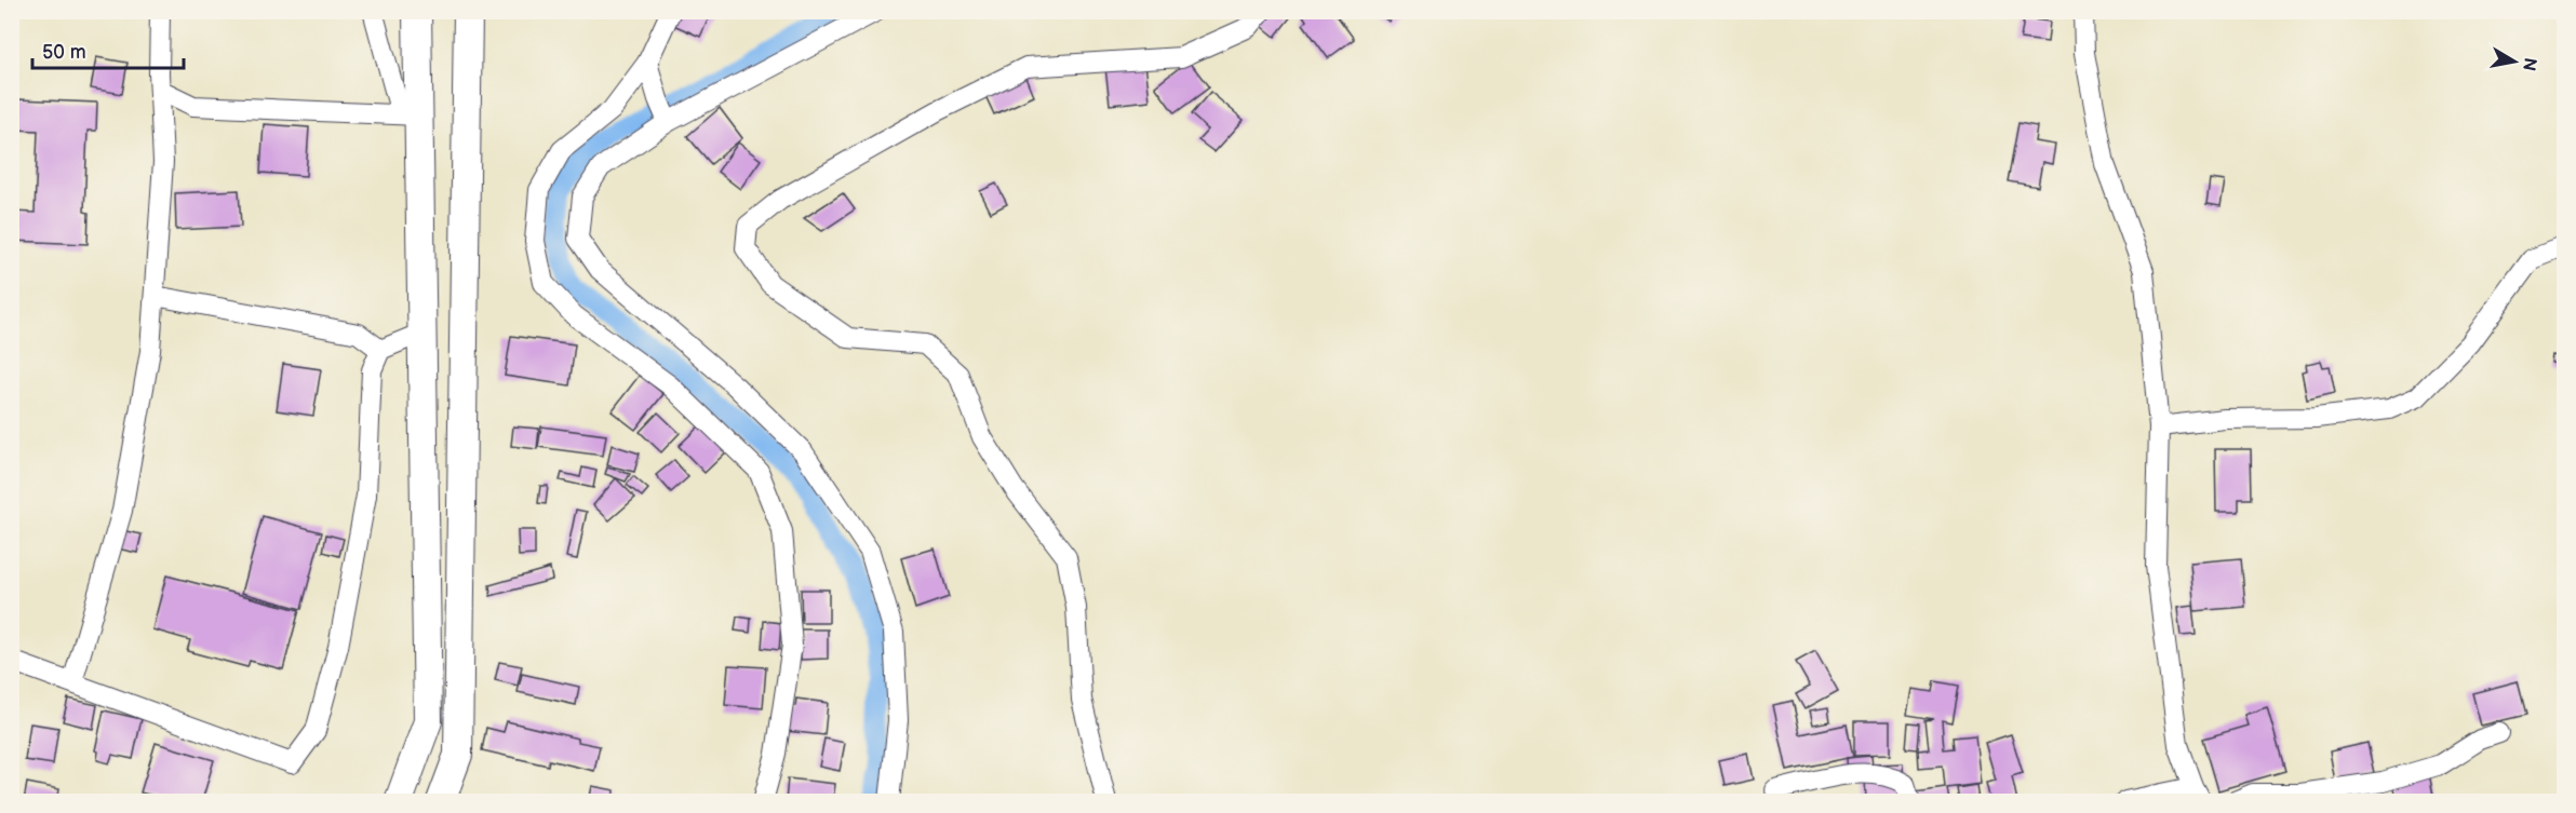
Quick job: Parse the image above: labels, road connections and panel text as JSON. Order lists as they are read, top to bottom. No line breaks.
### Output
{"scale_bar":"50 m","north":"right"}
